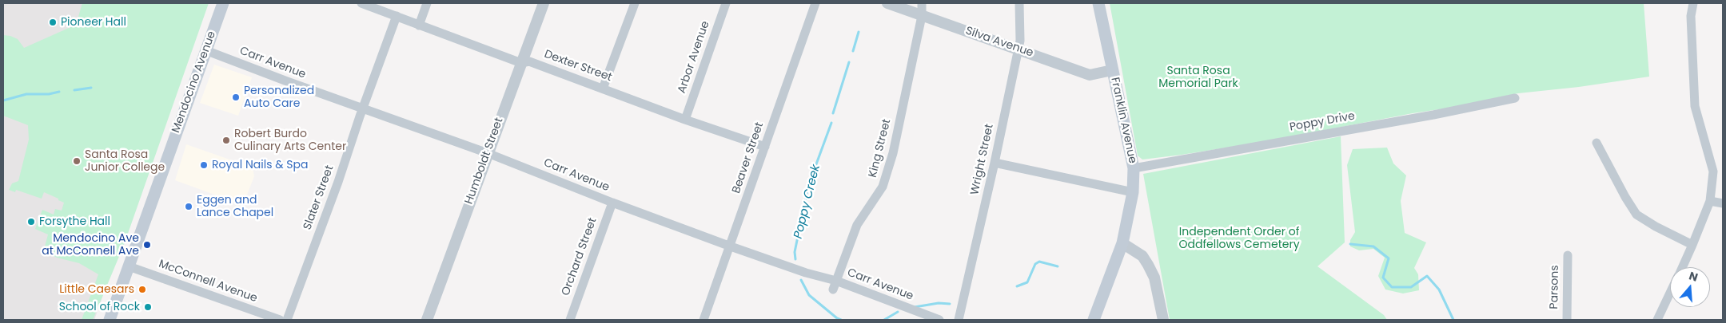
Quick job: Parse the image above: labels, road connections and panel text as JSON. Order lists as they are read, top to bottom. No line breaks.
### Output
{"streets":{"main road":["Mendocino Avenue","Franklin Avenue"],"street":["Silva Avenue","Arbor Avenue","Carr Avenue","Dexter Street","Poppy Drive","King Street","Beaver Street","Wright Street","Humboldt Street","Slater Street","Orchard Street","McConnell Avenue","Parsons"]},"crossings":[["Silva Avenue","Franklin Avenue"],["Silva Avenue","King Street"],["Silva Avenue","Wright Street"],["Arbor Avenue","Dexter Street"],["Carr Avenue","Mendocino Avenue"],["Carr Avenue","King Street"],["Carr Avenue","Beaver Street"],["Carr Avenue","Humboldt Street"],["Carr Avenue","Slater Street"],["Carr Avenue","Orchard Street"],["Dexter Street","Beaver Street"],["Dexter Street","Humboldt Street"],["Dexter Street","Slater Street"],["Mendocino Avenue","McConnell Avenue"],["Franklin Avenue","Poppy Drive"]],"water":["Poppy Creek"],"parks":["Santa Rosa Memorial Park","Independent Order of Oddfellows Cemetery"],"places":["Pioneer Hall","Personalized Auto Care","Robert Burdo Culinary Arts Center","Santa Rosa Junior College","Royal Nails & Spa","Eggen and Lance Chapel","Forsythe Hall","Mendocino Ave at McConnell Ave","Little Caesars","School of Rock"],"north":"top"}
